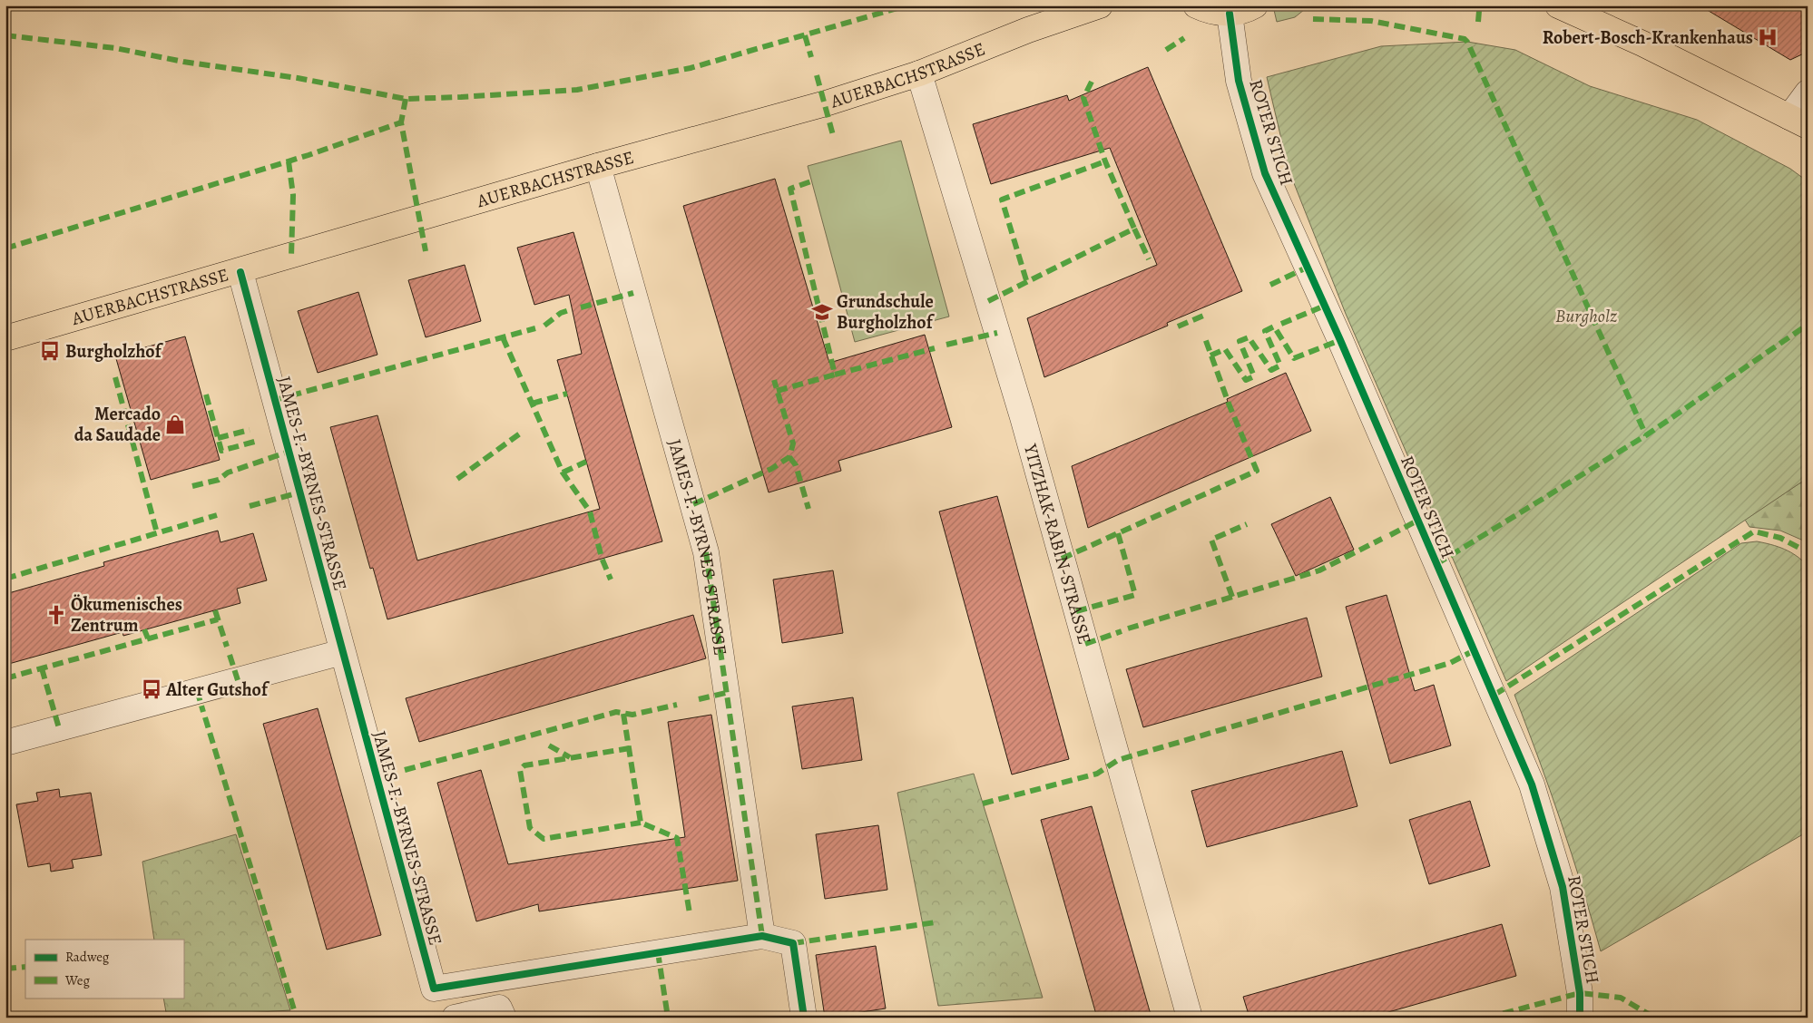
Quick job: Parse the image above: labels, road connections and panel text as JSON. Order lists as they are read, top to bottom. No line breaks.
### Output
{"streets":{"main road":["AUERBACHSTRASSE"],"street":["ROTER STICH","JAMES-F.-BYRNES-STRASSE","YITZHAK-RABIN-STRASSE"]},"crossings":[["AUERBACHSTRASSE","JAMES-F.-BYRNES-STRASSE"],["AUERBACHSTRASSE","YITZHAK-RABIN-STRASSE"]],"parks":["Burgholz"],"places":{"hospital":["Robert-Bosch-Krankenhaus"],"school or university":["Grundschule Burgholzhof"],"bus stop":["Burgholzhof","Alter Gutshof"],"shop":["Mercado da Saudade"],"church":["Ökumenisches Zentrum"]},"legend":["Radweg","Weg"]}
